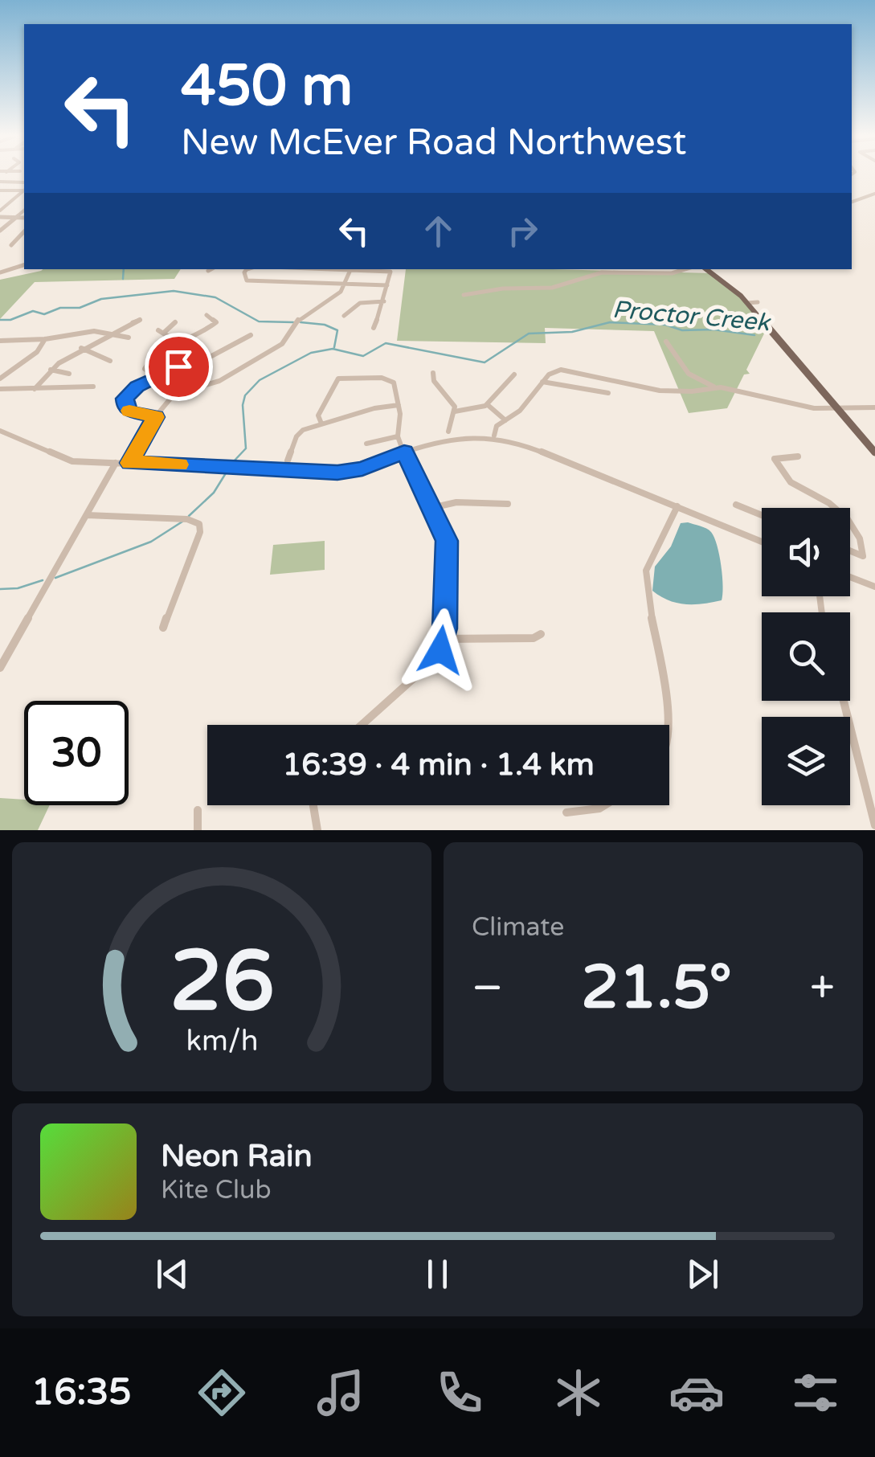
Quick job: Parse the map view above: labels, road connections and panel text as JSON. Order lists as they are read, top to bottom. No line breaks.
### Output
{"water":["Proctor Creek"],"page":{"turn":["450 m","New McEver Road Northwest"],"limit":"30","trip":"16:39 · 4 min · 1.4 km","tile":"Climate","heat":["−","21.5°","+"],"song":["Neon Rain","Kite Club"],"tabs":"16:35","gauge":["26","km/h"]}}
